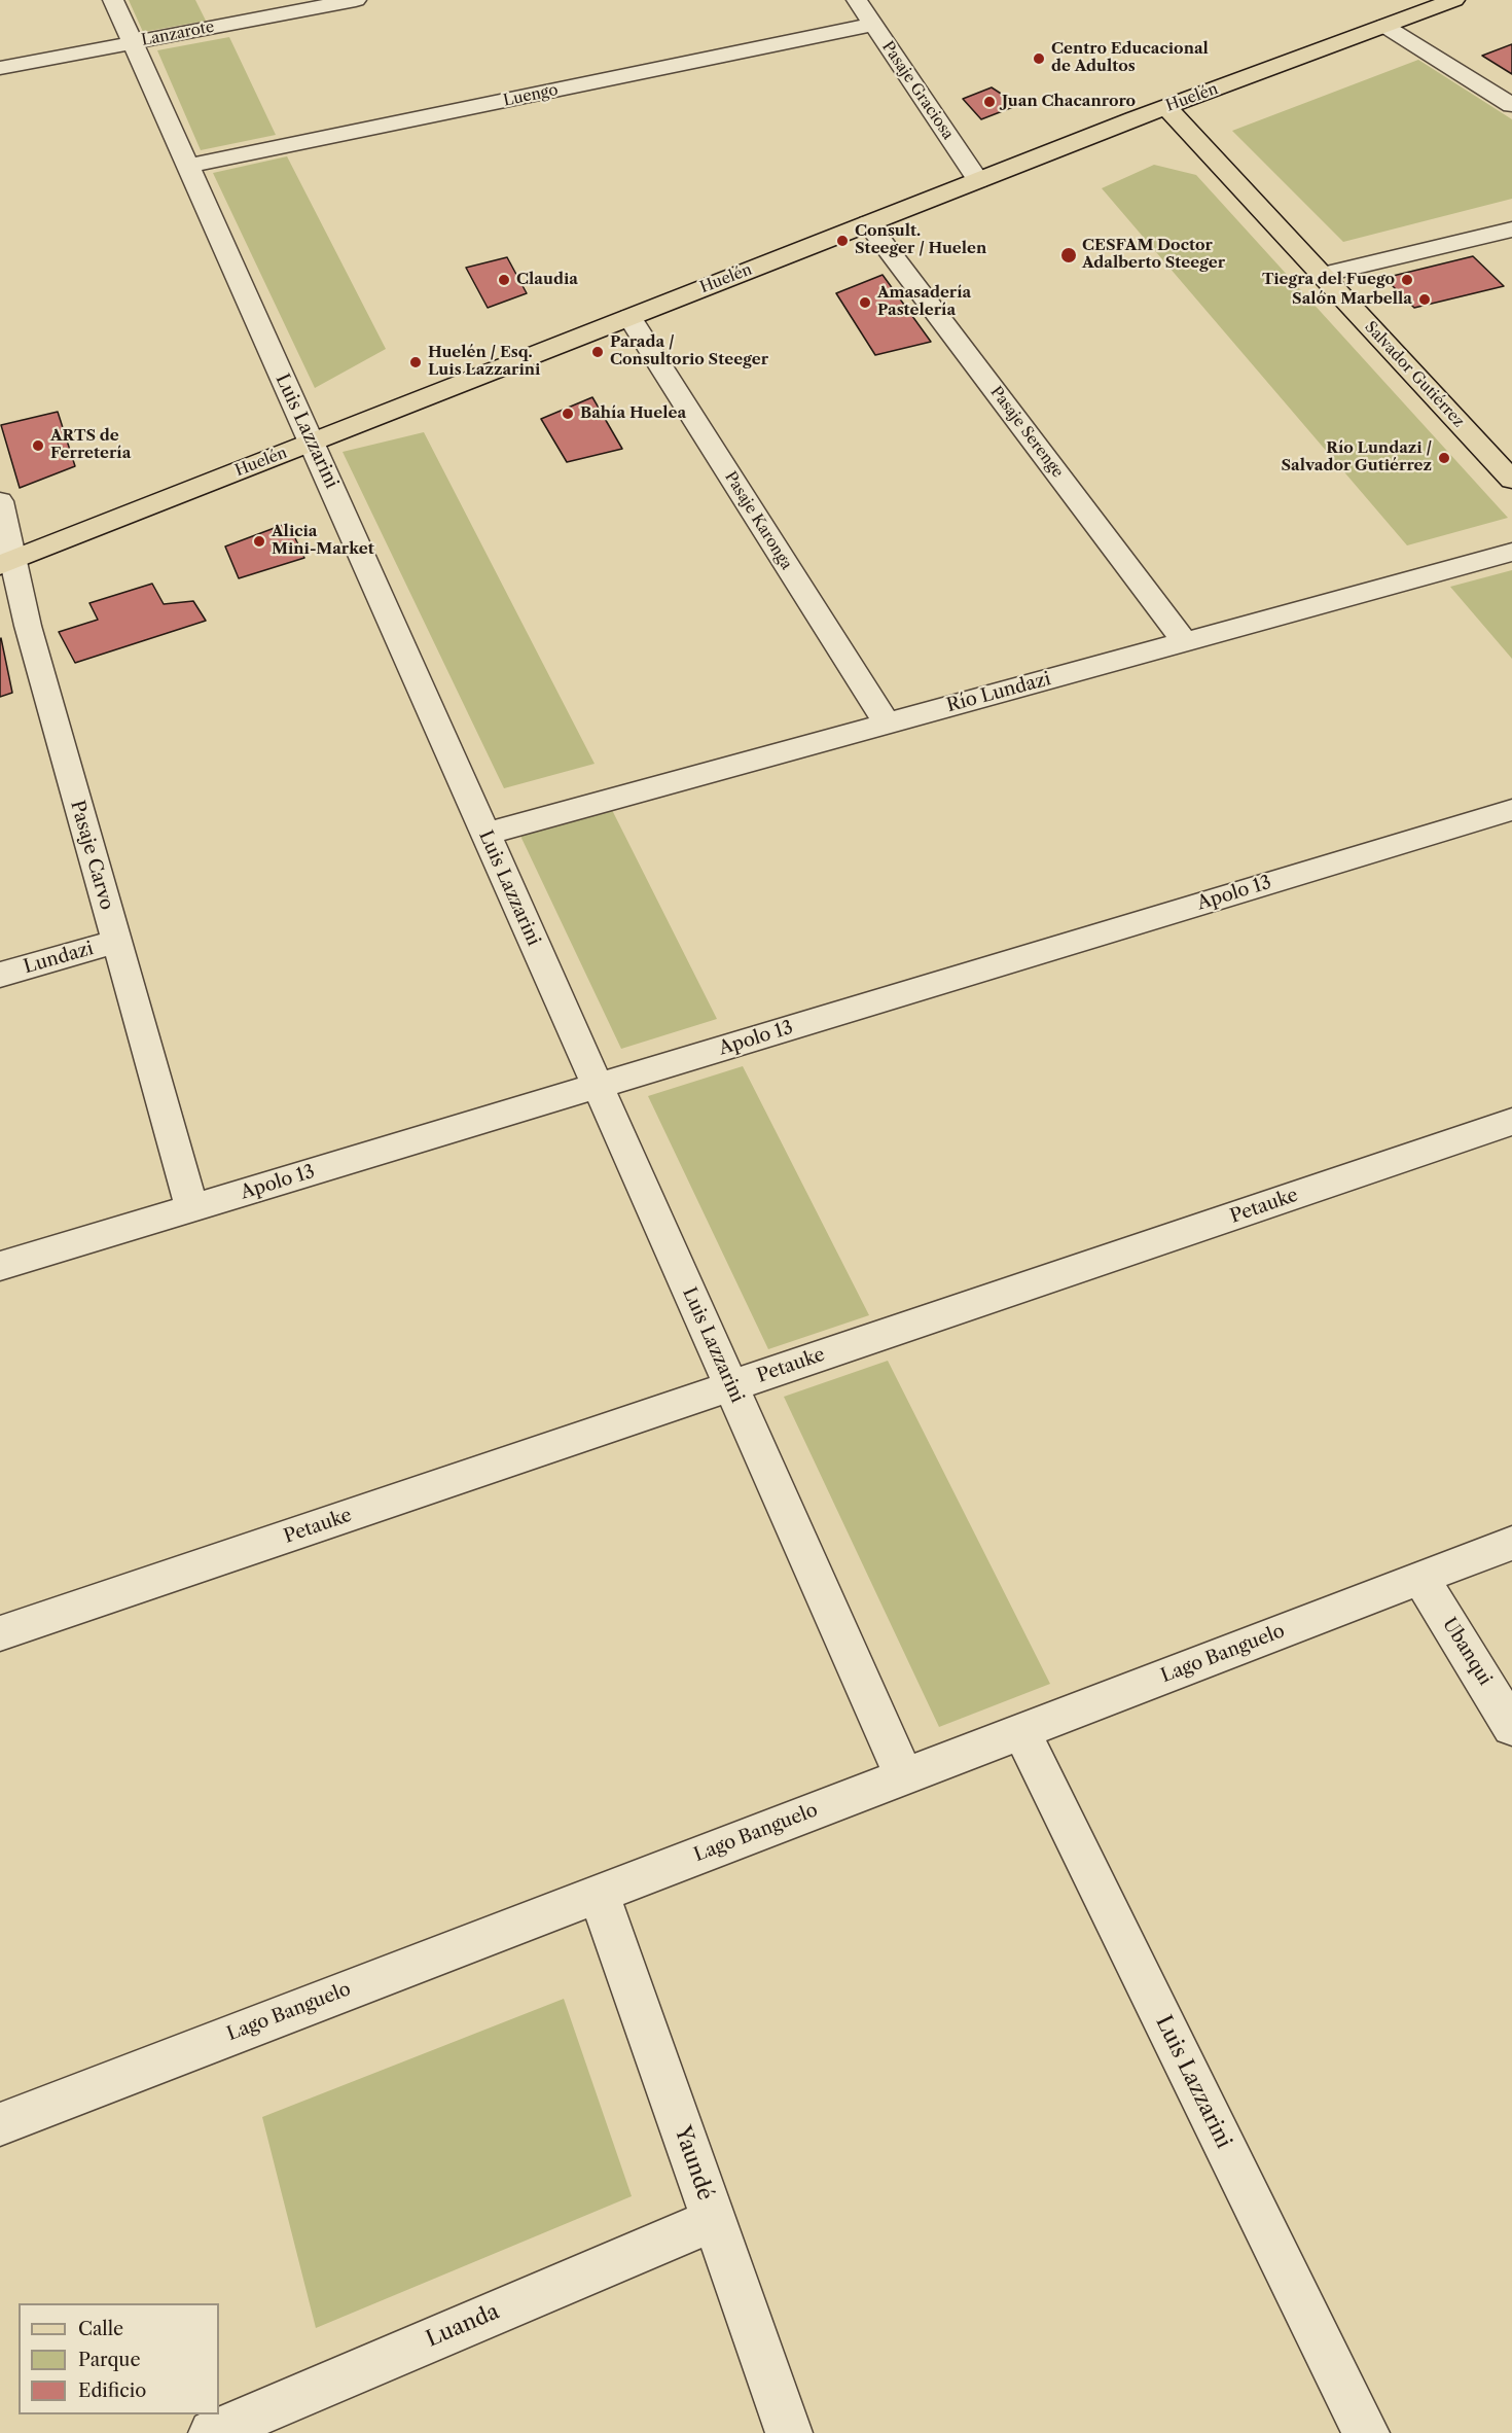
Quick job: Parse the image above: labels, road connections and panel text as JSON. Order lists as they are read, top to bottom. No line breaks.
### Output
{"streets":{"main road":["Huelén","Salvador Gutiérrez"],"street":["Lanzarote","Pasaje Graciosa","Luengo","Luis Lazzarini","Pasaje Serenge","Pasaje Karonga","Río Lundazi","Pasaje Carvo","Apolo 13","Lundazi","Petauke","Ubanqui","Lago Banguelo","Yaundé","Luanda"]},"crossings":[["Lanzarote","Luis Lazzarini"],["Pasaje Graciosa","Luengo"],["Pasaje Graciosa","Huelén"],["Luengo","Luis Lazzarini"],["Huelén","Salvador Gutiérrez"],["Huelén","Luis Lazzarini"],["Huelén","Pasaje Serenge"],["Huelén","Pasaje Karonga"],["Huelén","Pasaje Carvo"],["Luis Lazzarini","Río Lundazi"],["Luis Lazzarini","Apolo 13"],["Luis Lazzarini","Petauke"],["Luis Lazzarini","Lago Banguelo"],["Pasaje Serenge","Río Lundazi"],["Pasaje Karonga","Río Lundazi"],["Pasaje Carvo","Apolo 13"],["Pasaje Carvo","Lundazi"],["Ubanqui","Lago Banguelo"],["Lago Banguelo","Yaundé"],["Yaundé","Luanda"]],"places":["Centro Educacional de Adultos","Juan Chacanroro","Consult. Steeger / Huelen","CESFAM Doctor Adalberto Steeger","Claudia","Tiegra del Fuego","Salón Marbella","Amasadería Pastelería","Parada / Consultorio Steeger","Huelén / Esq. Luis Lazzarini","Bahía Huelea","ARTS de Ferretería","Río Lundazi / Salvador Gutiérrez","Alicia Mini-Market"],"legend":["Calle","Parque","Edificio"]}
